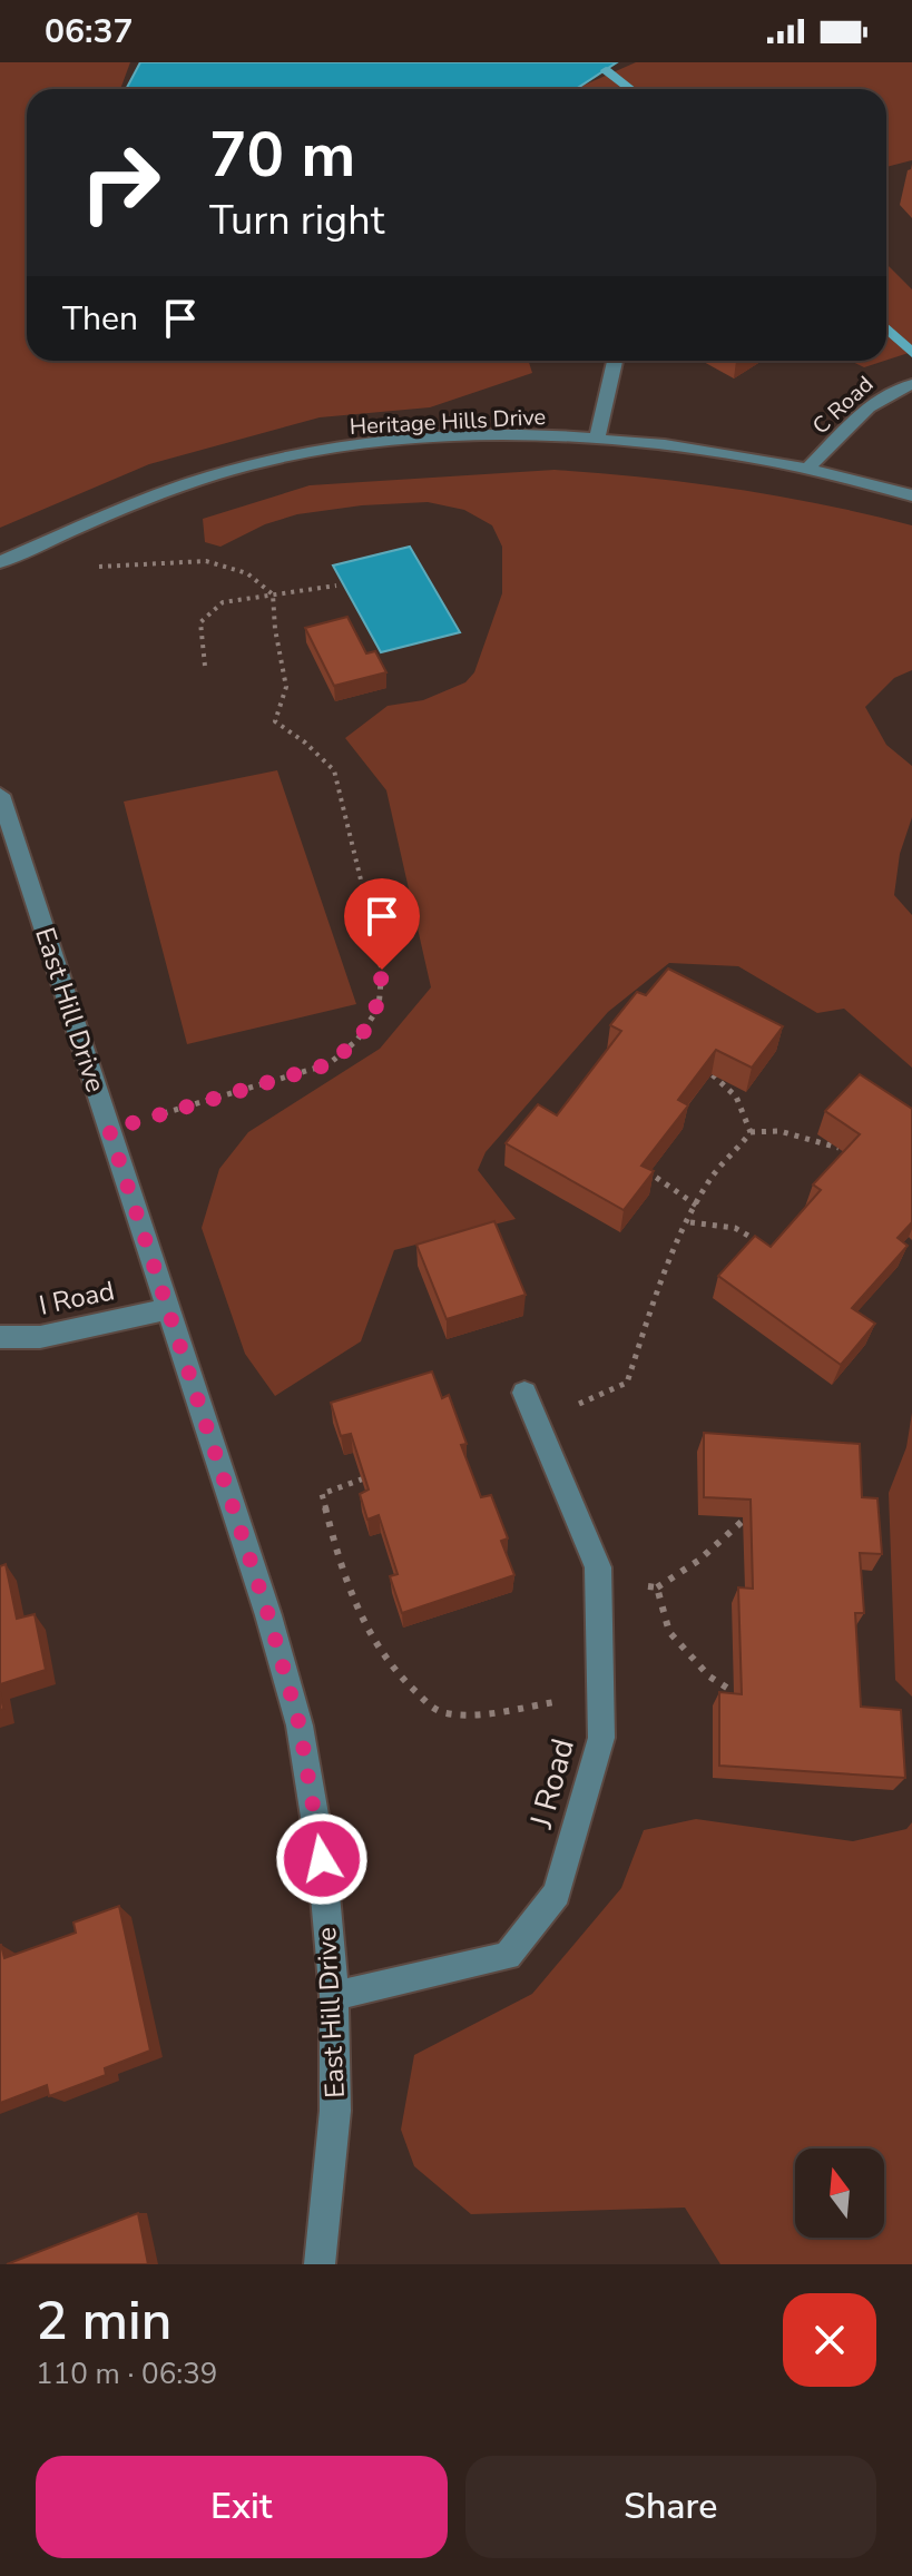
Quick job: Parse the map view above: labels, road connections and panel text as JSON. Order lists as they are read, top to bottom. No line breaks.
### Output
{"streets":{"street":["C Road","Heritage Hills Drive","East Hill Drive","I Road","J Road"]},"crossings":[["C Road","Heritage Hills Drive"],["East Hill Drive","I Road"],["East Hill Drive","J Road"]],"north":"top","page":{"status":"06:37","turn":["70 m","Turn right"],"then":"Then","heading":["2 min","110 m · 06:39"],"buttons":["Exit","Share"]}}
